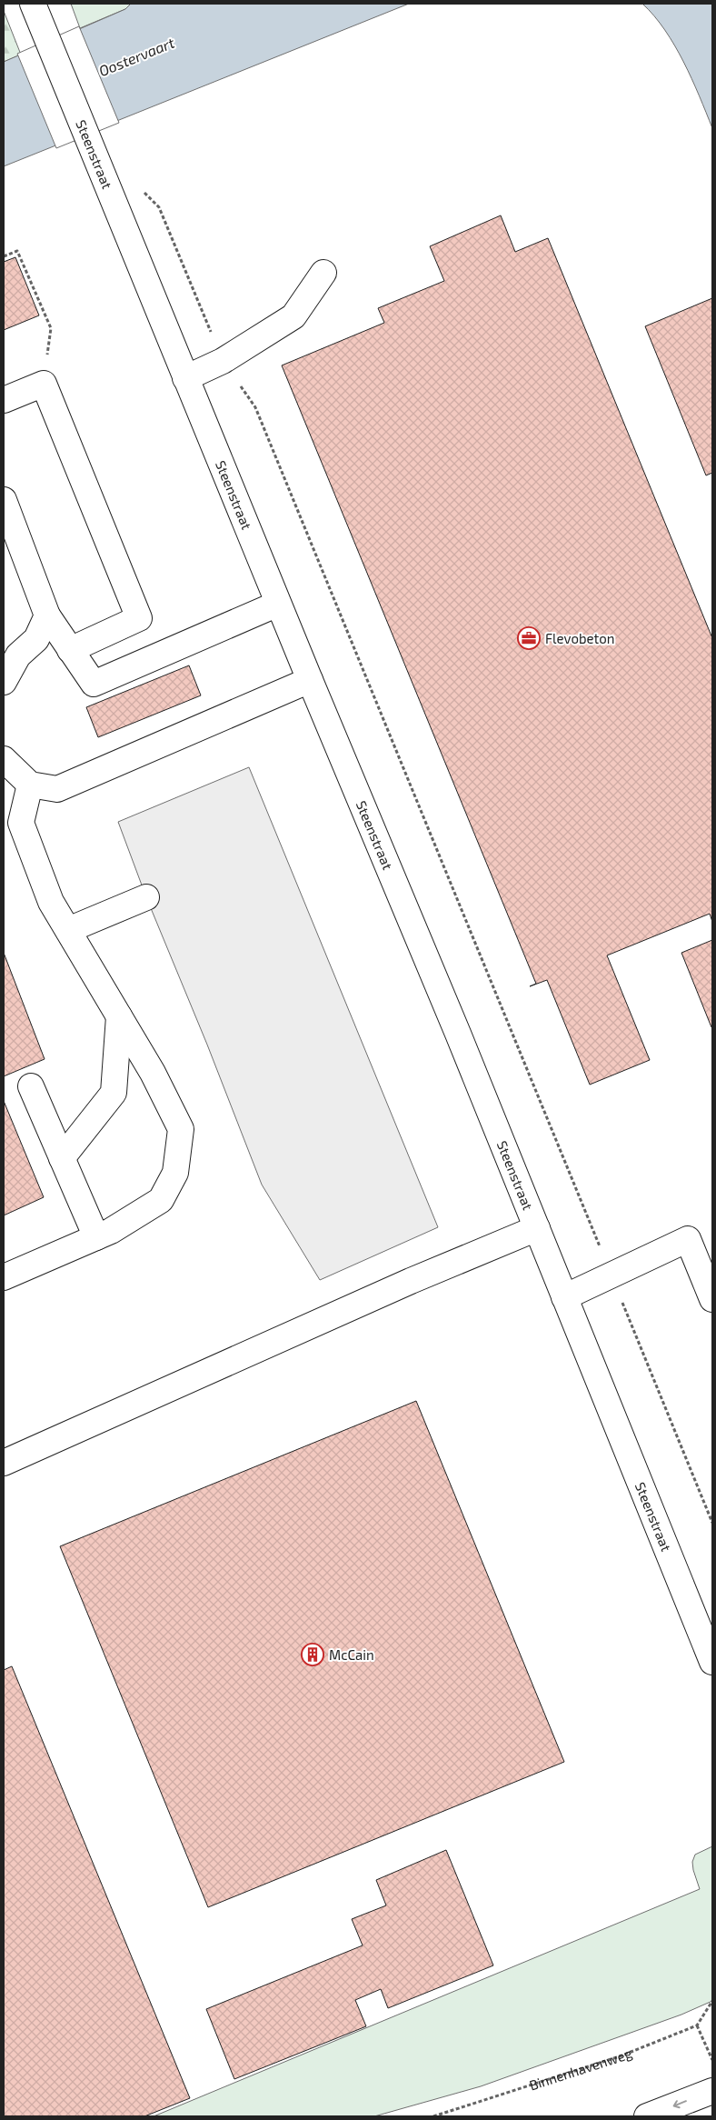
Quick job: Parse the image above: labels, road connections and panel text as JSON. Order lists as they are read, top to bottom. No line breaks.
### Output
{"streets":{"street":["Steenstraat"],"path":["Binnenhavenweg"]},"water":["Oostervaart"],"places":{"office":["Flevobeton"],"building":["McCain"]}}
